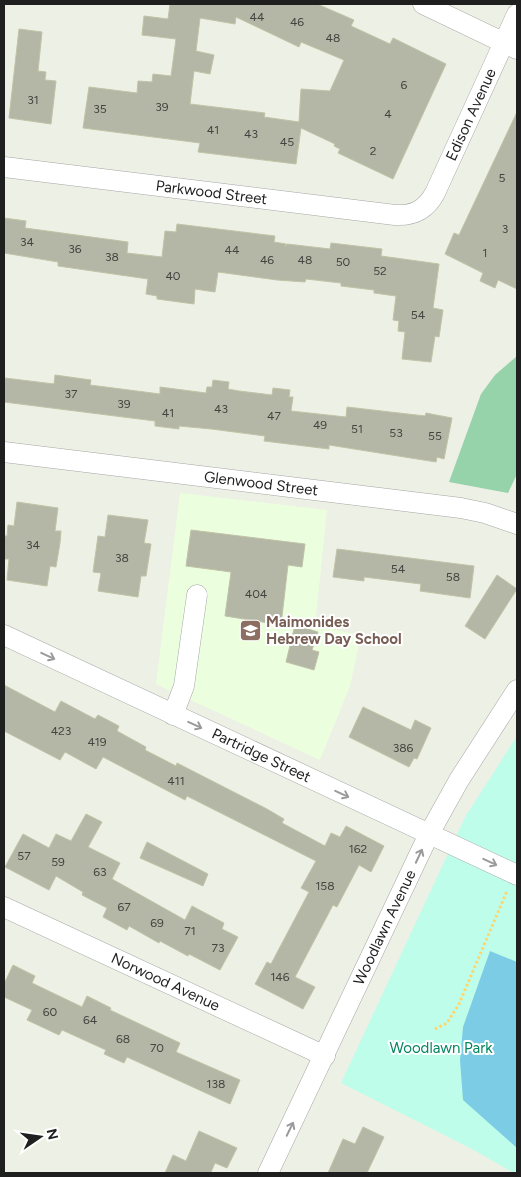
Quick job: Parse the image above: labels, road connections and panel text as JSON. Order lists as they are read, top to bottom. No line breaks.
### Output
{"streets":{"street":["Edison Avenue","Parkwood Street","Glenwood Street","Partridge Street","Woodlawn Avenue","Norwood Avenue"]},"crossings":[["Edison Avenue","Parkwood Street"],["Partridge Street","Woodlawn Avenue"],["Woodlawn Avenue","Norwood Avenue"]],"one_way":["Partridge Street","Woodlawn Avenue"],"parks":["Woodlawn Park"],"places":{"school or university":["Maimonides Hebrew Day School"]},"house_numbers":["44","46","48","6","31","39","35","4","41","43","45","2","5","3","34","36","44","1","38","46","48","50","52","40","54","37","39","43","41","47","49","51","53","55","34","38","54","58","404","423","419","386","411","162","57","59","63","158","67","69","71","73","146","60","64","68","70","138"],"north":"right"}
